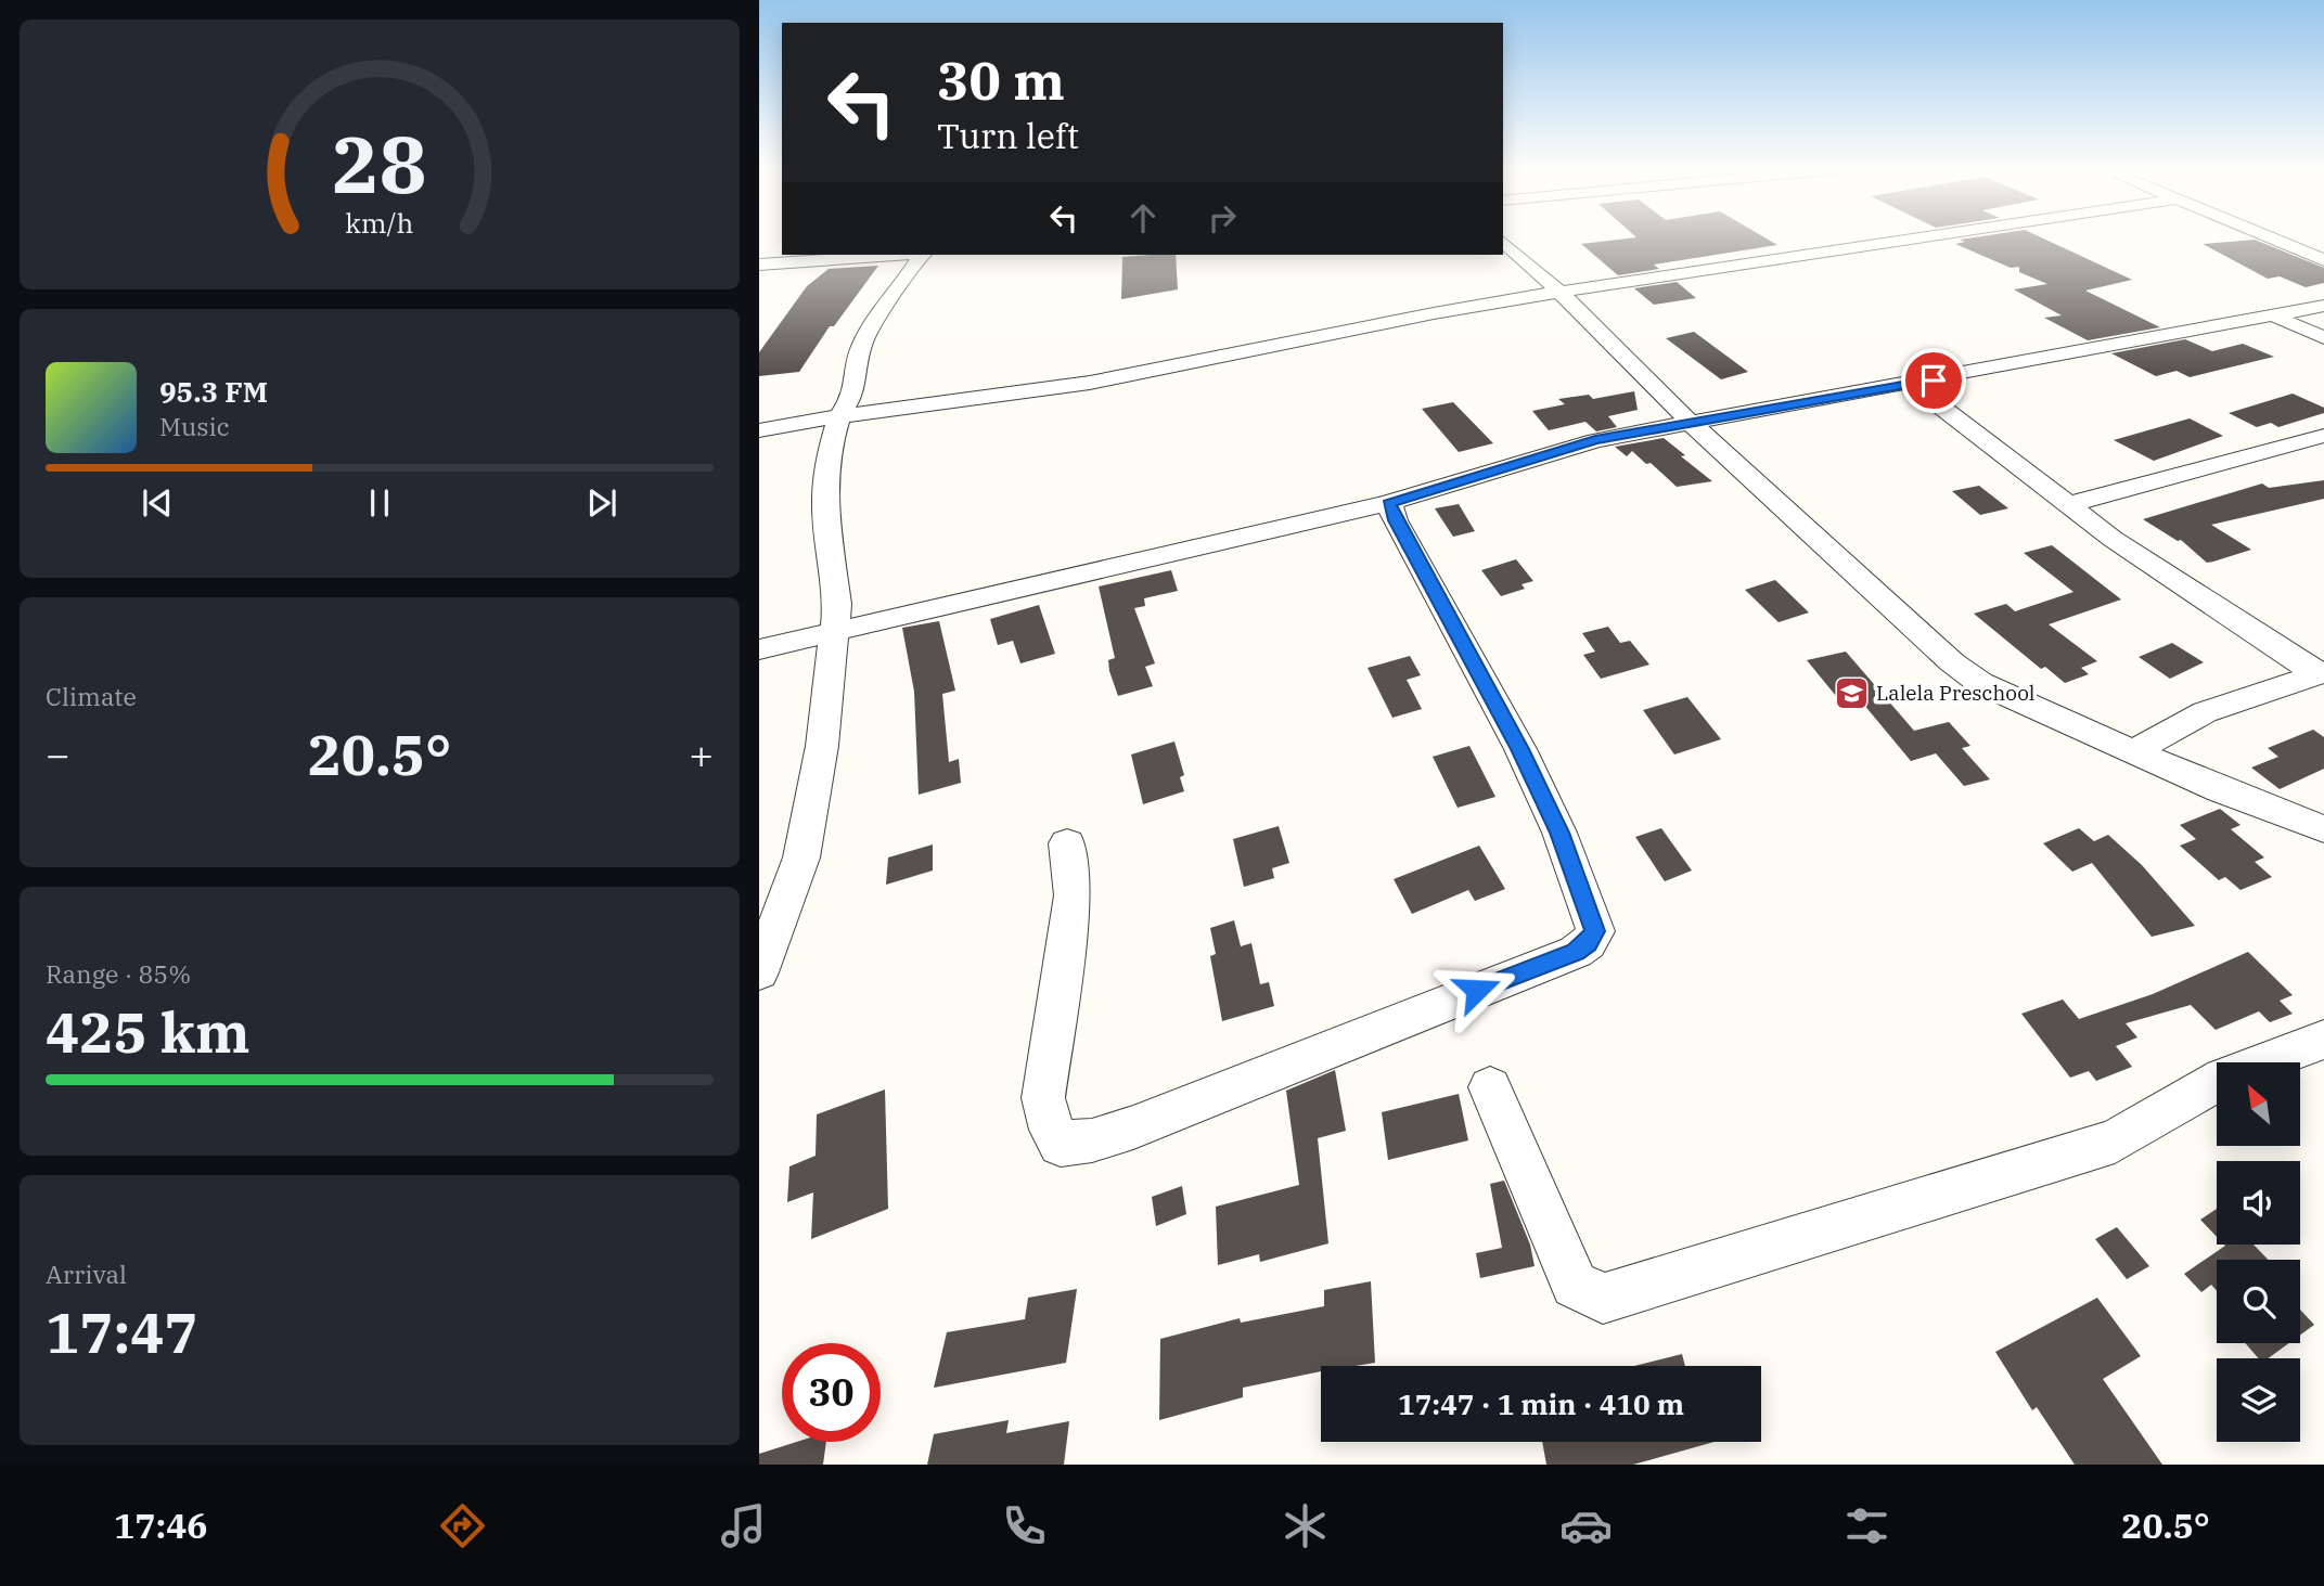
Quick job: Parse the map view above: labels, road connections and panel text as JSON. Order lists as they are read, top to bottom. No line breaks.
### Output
{"places":{"school or university":["Lalela Preschool"]},"north":"top left","page":{"turn":["30 m","Turn left"],"song":["95.3 FM","Music"],"tile":["Climate",["Range · 85%","425 km"],["Arrival","17:47"]],"heat":["−","20.5°","+"],"limit":"30","trip":"17:47 · 1 min · 410 m","tabs":["17:46","20.5°"],"gauge":["28","km/h"]}}
